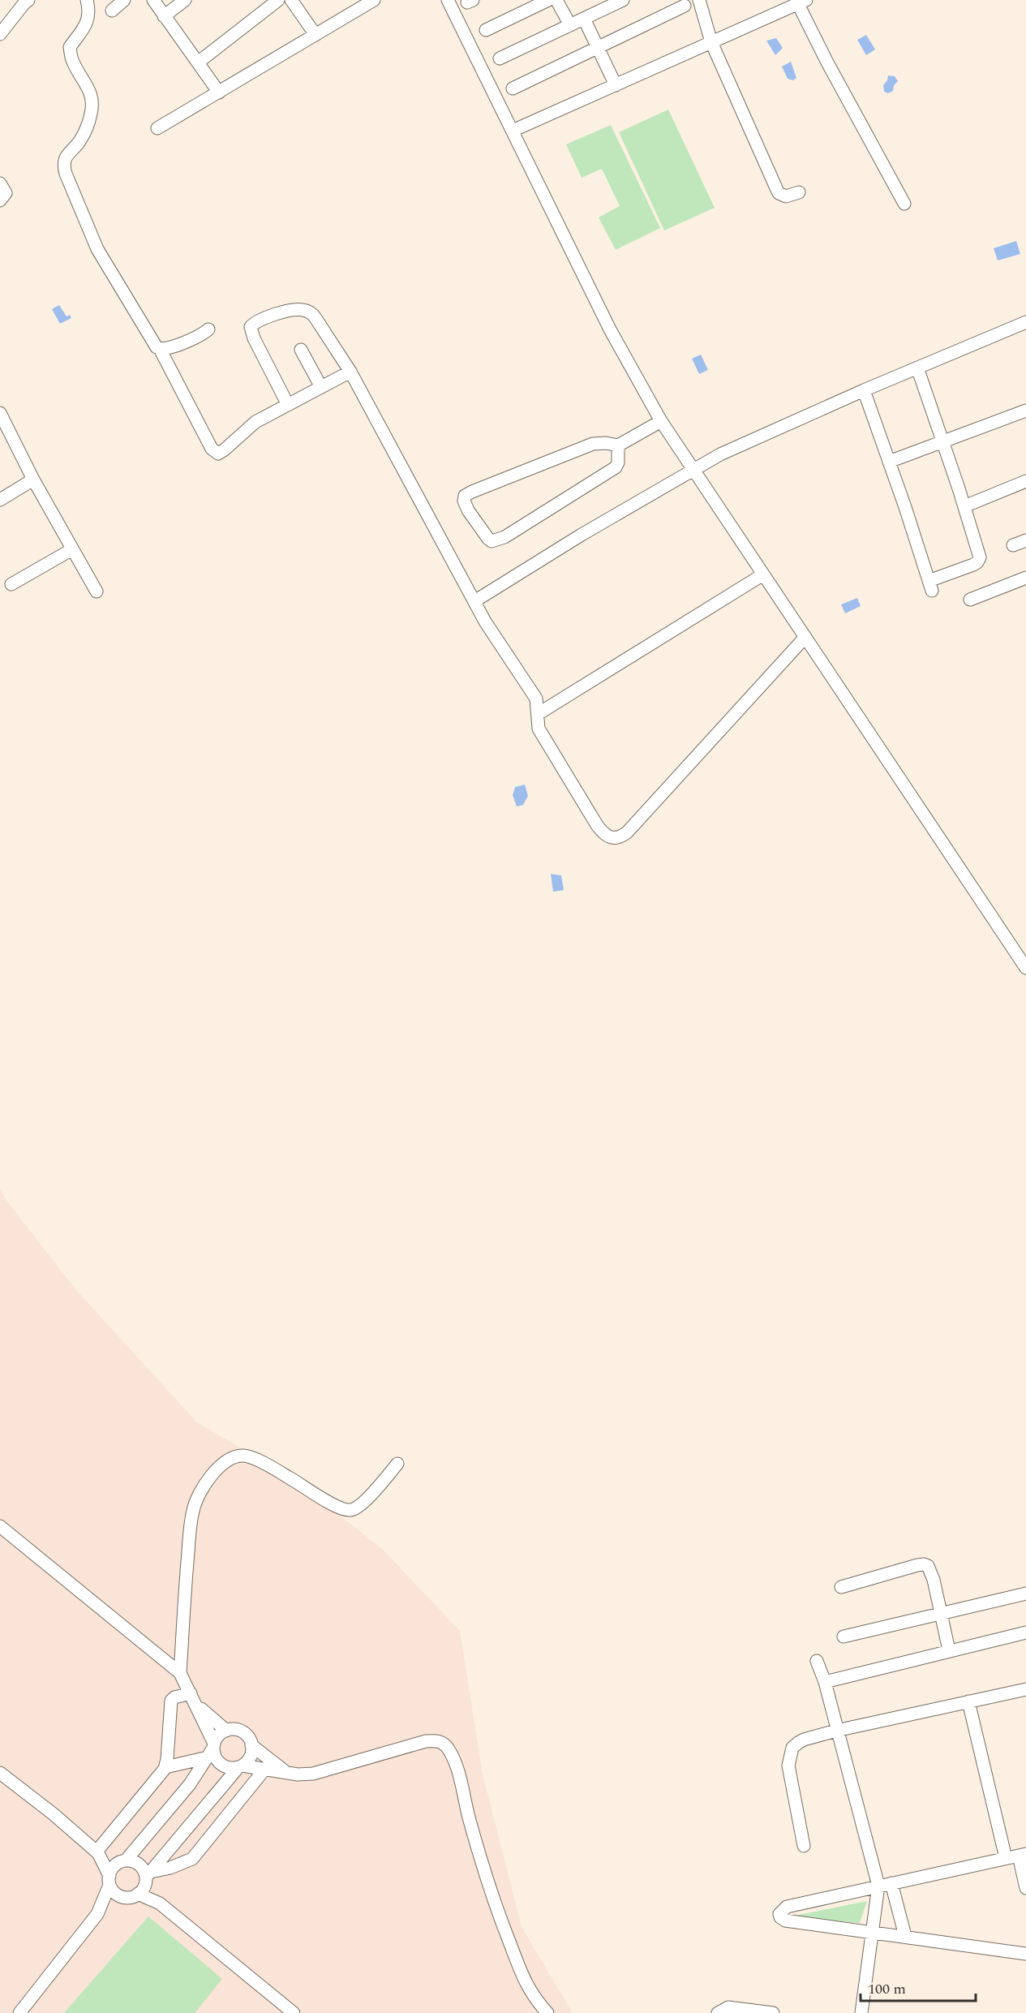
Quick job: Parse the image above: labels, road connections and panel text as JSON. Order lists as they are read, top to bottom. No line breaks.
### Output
{"scale_bar":"100 m"}
